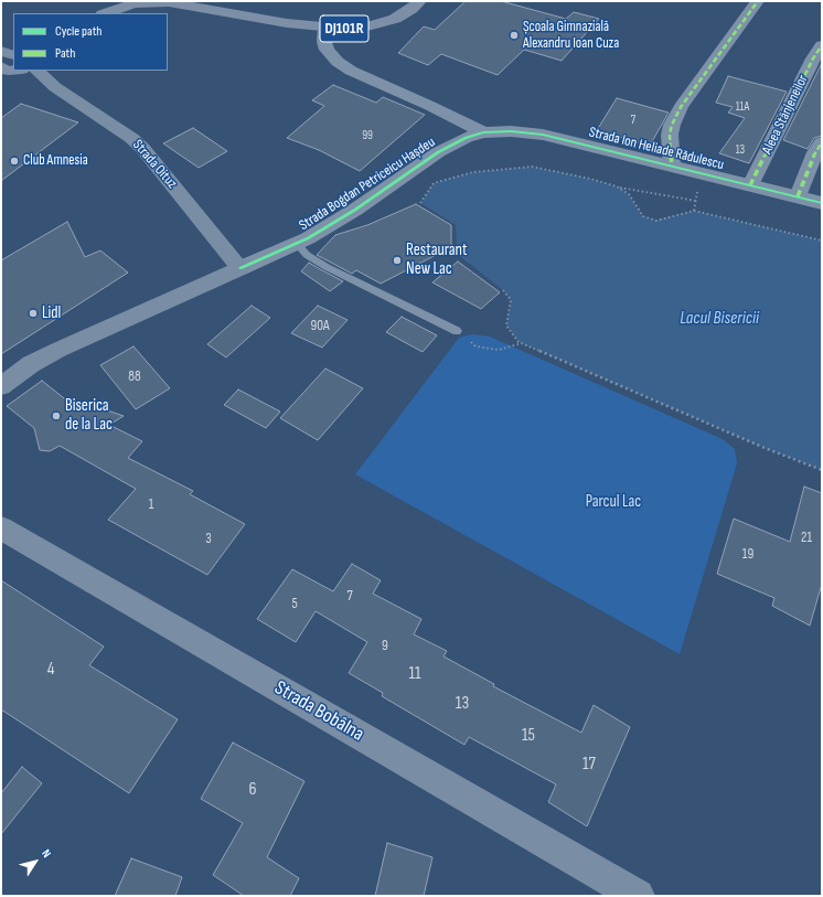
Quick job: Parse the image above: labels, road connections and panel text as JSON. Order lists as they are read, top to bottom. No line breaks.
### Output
{"streets":{"main road":["DJ101R","Strada Oituz","Strada Bogdan Petriceicu Hașdeu","Strada Bobâlna"],"street":["Aleea Stânjeneilor","Strada Ion Heliade Rădulescu"]},"crossings":[["DJ101R","Strada Ion Heliade Rădulescu"],["Aleea Stânjeneilor","Strada Ion Heliade Rădulescu"],["Strada Ion Heliade Rădulescu","Strada Bogdan Petriceicu Hașdeu"],["Strada Oituz","Strada Bogdan Petriceicu Hașdeu"]],"water":["Lacul Bisericii"],"parks":["Parcul Lac"],"places":["Școala Gimnazială Alexandru Ioan Cuza","Club Amnesia","Restaurant New Lac","Lidl","Biserica de la Lac"],"house_numbers":["11A","7","99","13","90A","88","1","21","3","19","7","5","9","4","11","13","15","17","6"],"legend":["Cycle path","Path"],"north":"top right"}
